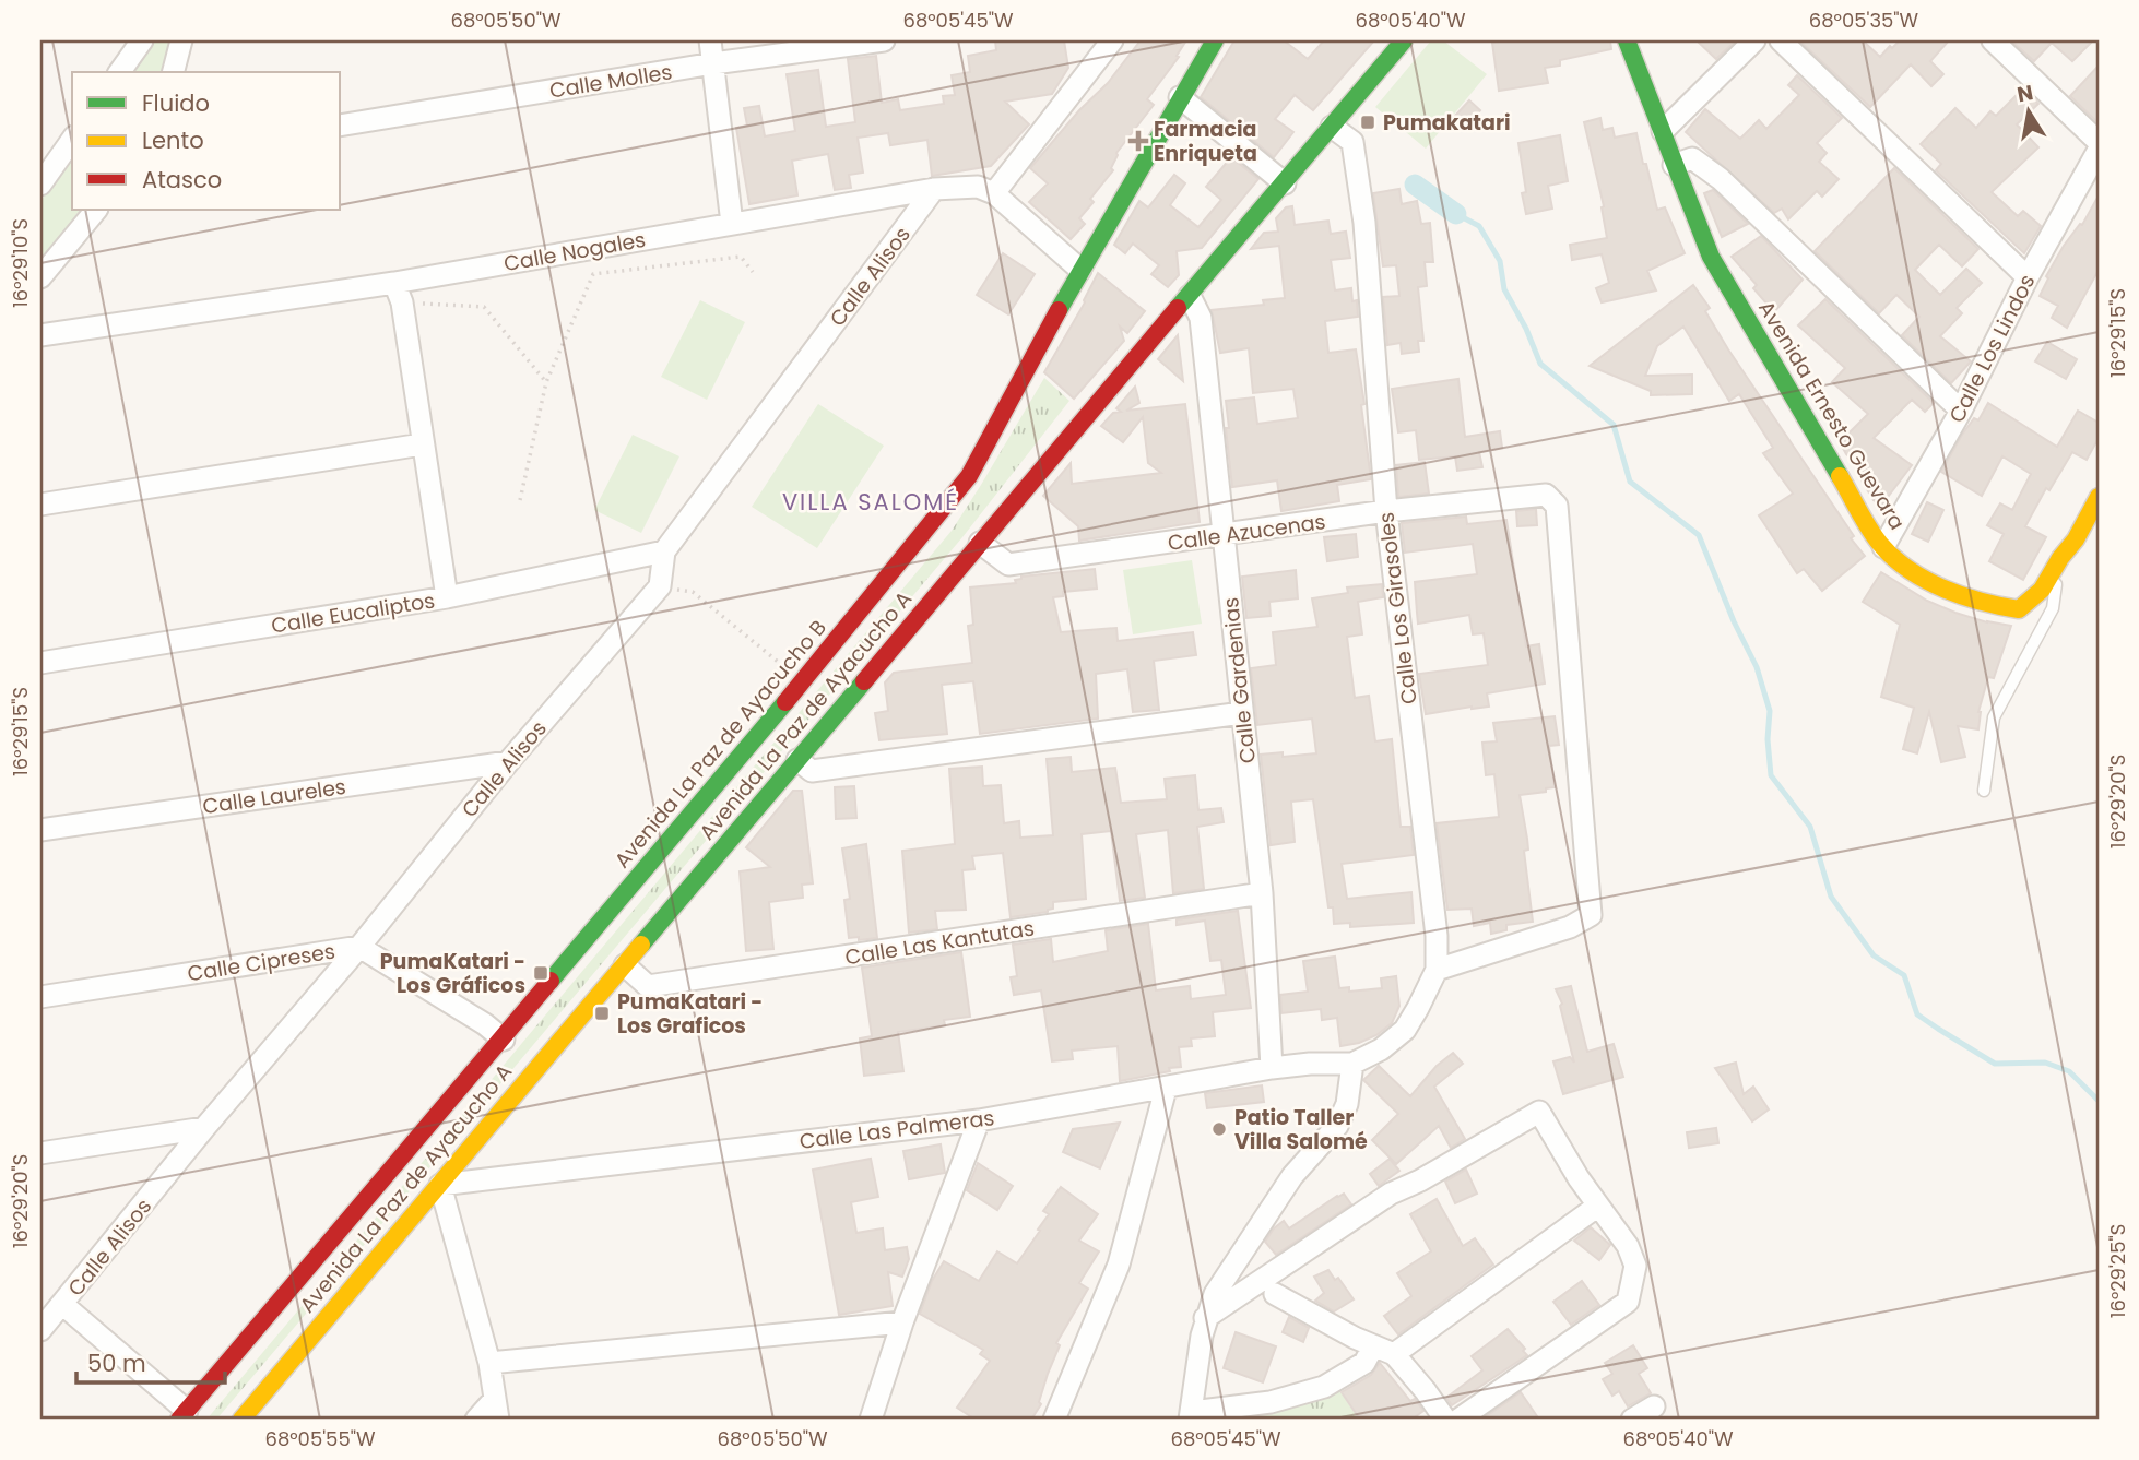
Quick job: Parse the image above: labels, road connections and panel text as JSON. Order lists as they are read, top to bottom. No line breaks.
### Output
{"streets":{"main road":["Avenida Ernesto Guevara","Avenida La Paz de Ayacucho A","Avenida La Paz de Ayacucho B"],"street":["Calle Molles","Calle Nogales","Calle Alisos","Calle Los Lindos","Calle Azucenas","Calle Los Girasoles","Calle Eucaliptos","Calle Gardenias","Calle Laureles","Calle Las Kantutas","Calle Cipreses","Calle Las Palmeras"]},"crossings":[["Calle Nogales","Calle Alisos"],["Calle Alisos","Calle Eucaliptos"],["Calle Alisos","Calle Laureles"],["Calle Alisos","Calle Cipreses"],["Calle Los Lindos","Avenida Ernesto Guevara"],["Calle Azucenas","Calle Los Girasoles"],["Calle Azucenas","Calle Gardenias"],["Calle Azucenas","Avenida La Paz de Ayacucho A"],["Calle Los Girasoles","Avenida La Paz de Ayacucho A"],["Calle Los Girasoles","Calle Las Palmeras"],["Calle Gardenias","Avenida La Paz de Ayacucho A"],["Calle Gardenias","Calle Las Kantutas"],["Calle Gardenias","Calle Las Palmeras"],["Avenida La Paz de Ayacucho A","Calle Las Kantutas"],["Avenida La Paz de Ayacucho A","Calle Las Palmeras"],["Avenida La Paz de Ayacucho B","Calle Cipreses"]],"districts":["VILLA SALOMÉ"],"places":{"transit":["Pumakatari","PumaKatari - Los Gráficos","PumaKatari - Los Graficos"],"health":["Farmacia Enriqueta"],"other":["Patio Taller Villa Salomé"]},"legend":["Fluido","Lento","Atasco"],"scale_bar":"50 m","north":"top","coordinates":["68°05'50\"W","68°05'45\"W","68°05'40\"W","68°05'35\"W","16°29'10\"S","16°29'15\"S","16°29'20\"S","16°29'25\"S","68°05'55\"W"]}
